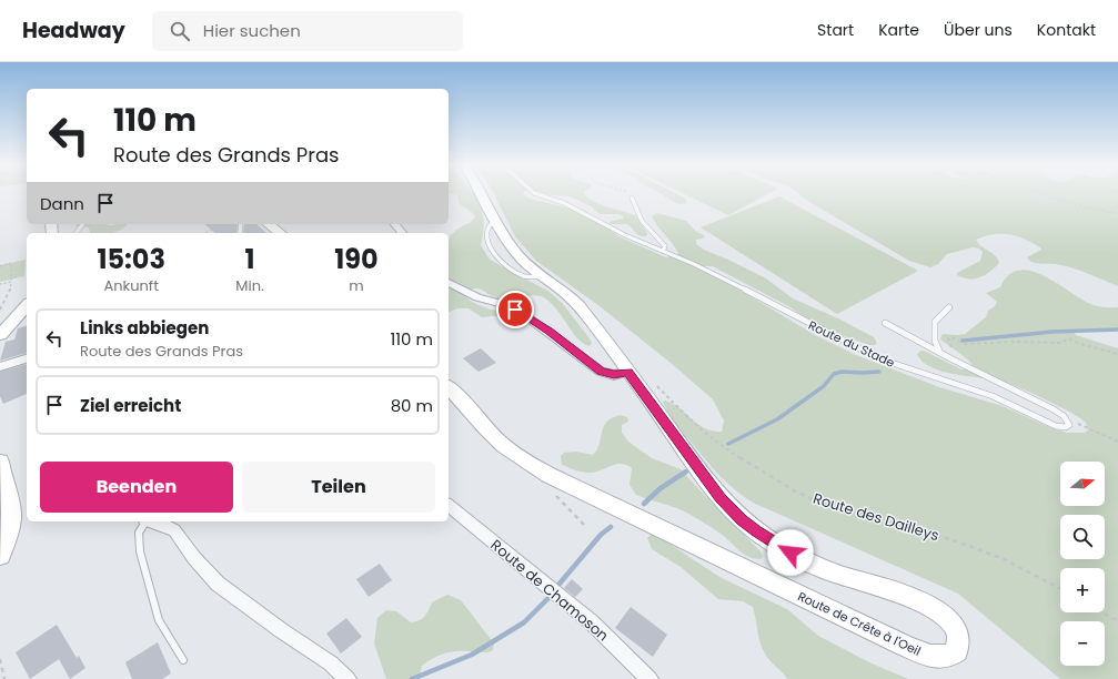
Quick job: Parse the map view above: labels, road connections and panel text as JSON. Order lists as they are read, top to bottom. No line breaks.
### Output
{"streets":{"street":["Route de Chamoson","Route de Crête à l'Oeil"],"lane":["Route du Stade"],"path":["Route des Dailleys"]},"crossings":[["Route des Dailleys","Route de Crête à l'Oeil"]],"north":"right","page":{"header":"Headway","search":"Hier suchen","nav":["Start","Karte","Über uns","Kontakt"],"turn":["110 m","Route des Grands Pras"],"then":"Dann","eta":["15:03","Ankunft","1","Min.","190","m"],"list":[{"name":"Links abbiegen","note":"Route des Grands Pras","value":"110 m"},{"name":"Ziel erreicht","value":"80 m"}],"buttons":["Beenden","Teilen"],"map_buttons":["+","−"]}}
